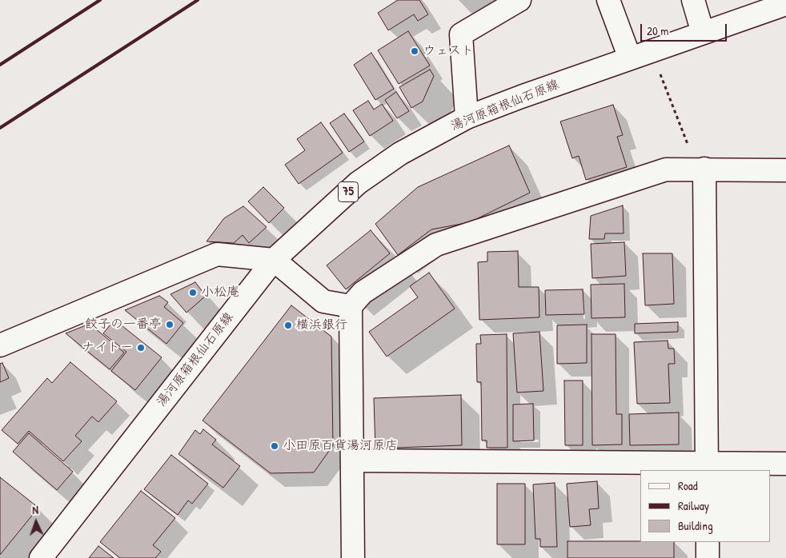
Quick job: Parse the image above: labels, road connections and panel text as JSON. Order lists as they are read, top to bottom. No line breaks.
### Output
{"streets":{"street":["湯河原箱根仙石原線","75"]},"places":["ウェスト","小松庵","餃子の一番亭","横浜銀行","ナイトー","小田原百貨湯河原店"],"legend":["Road","Railway","Building"],"scale_bar":"20 m","north":"top"}
